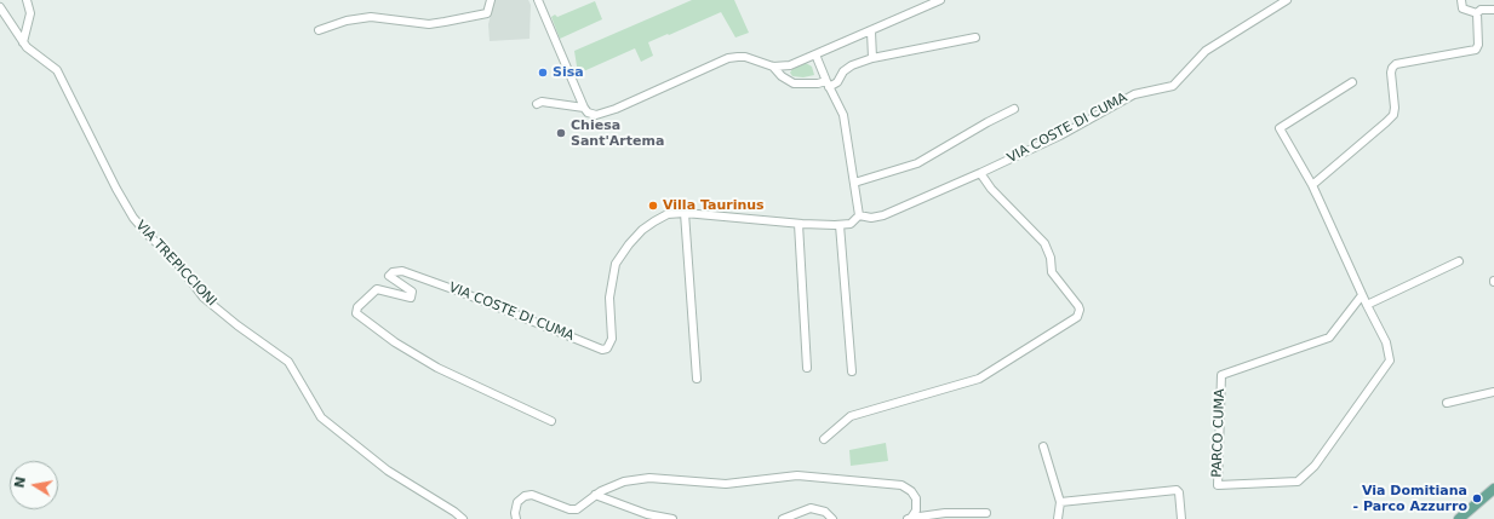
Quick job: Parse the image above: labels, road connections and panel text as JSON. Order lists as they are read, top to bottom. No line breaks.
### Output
{"streets":{"street":["VIA COSTE DI CUMA","VIA TREPICCIONI","PARCO CUMA"]},"places":["Sisa","Chiesa Sant'Artema","Villa Taurinus","Via Domitiana - Parco Azzurro"],"north":"left"}
